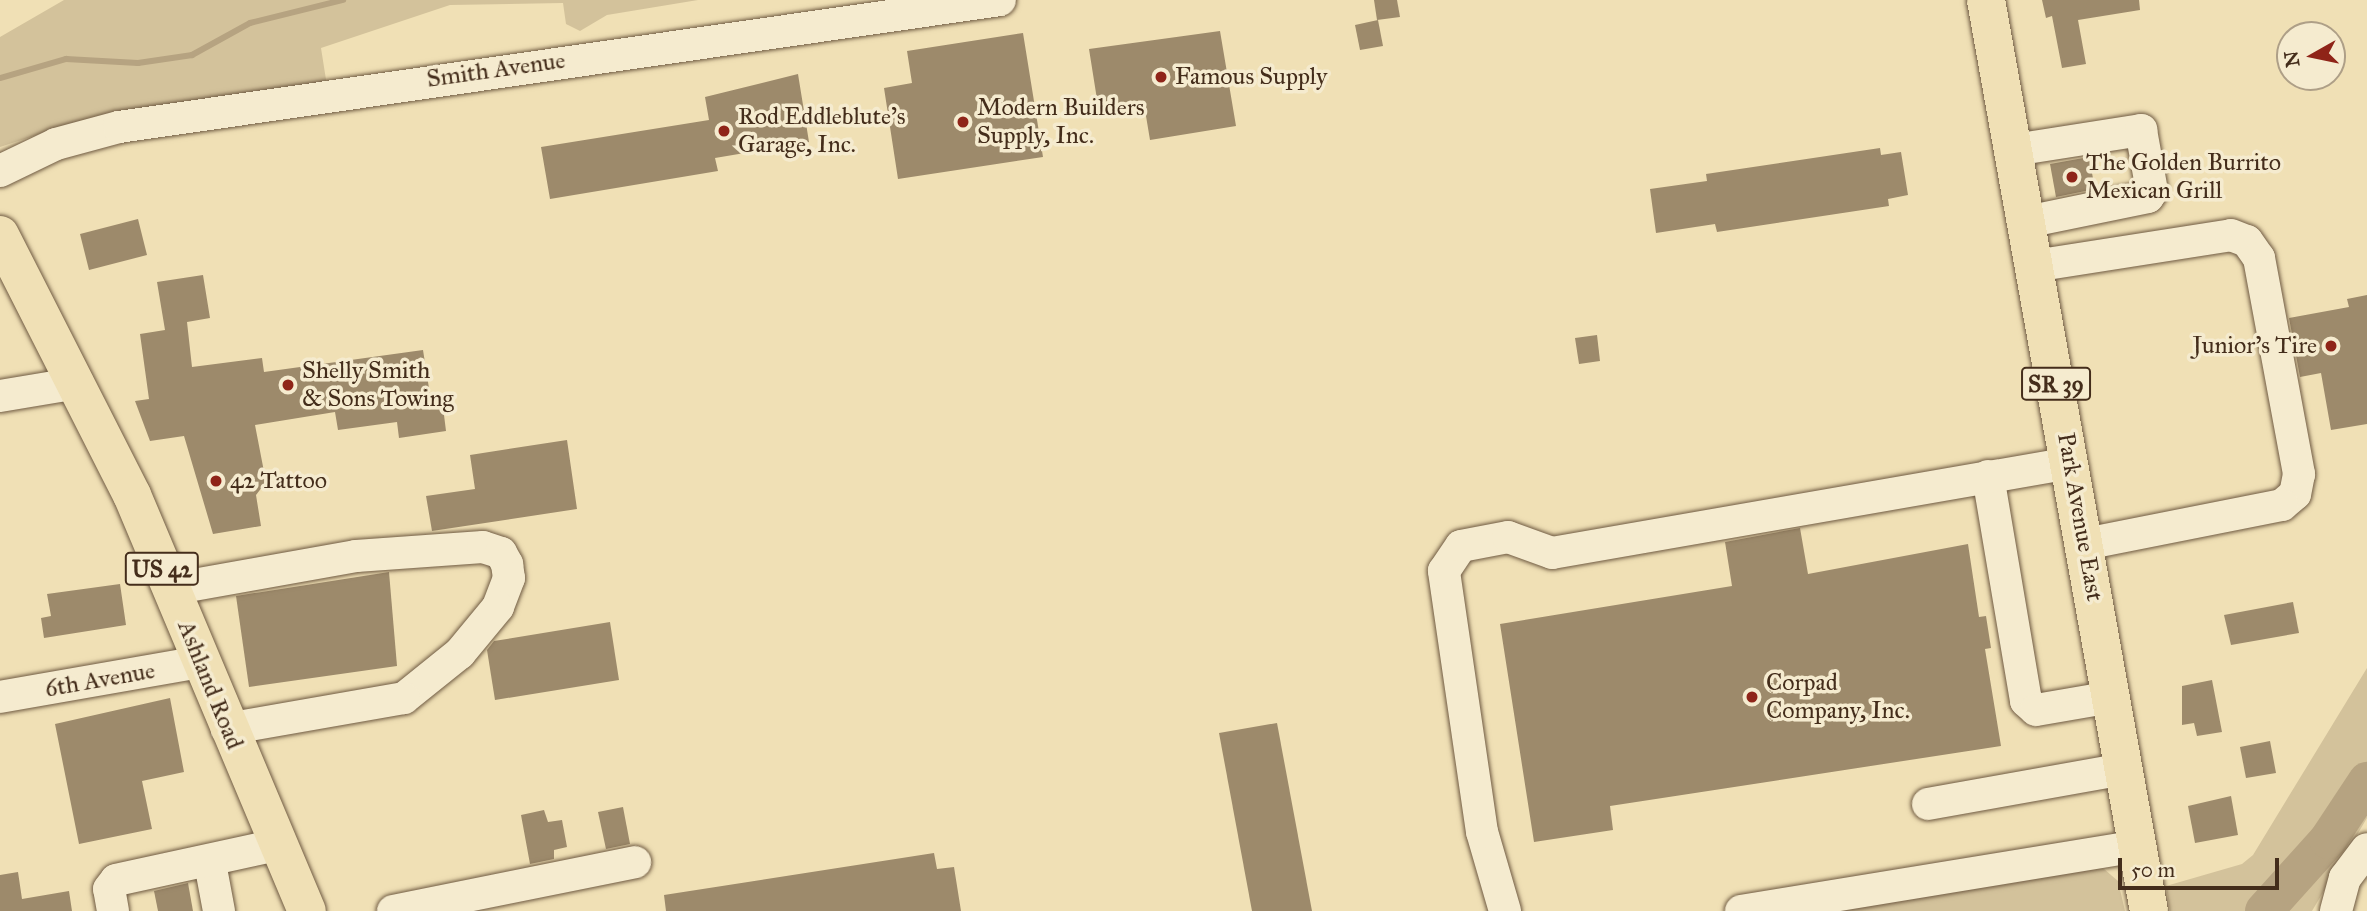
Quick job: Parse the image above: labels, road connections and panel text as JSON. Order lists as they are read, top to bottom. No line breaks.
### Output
{"streets":{"main road":["SR 39","Park Avenue East","US 42","Ashland Road"],"street":["Smith Avenue","6th Avenue"]},"crossings":[["6th Avenue","Ashland Road"]],"places":["Famous Supply","Modern Builders Supply, Inc.","Rod Eddleblute's Garage, Inc.","The Golden Burrito Mexican Grill","Junior's Tire","Shelly Smith & Sons Towing","42 Tattoo","Corpad Company, Inc."],"scale_bar":"50 m","north":"left"}
